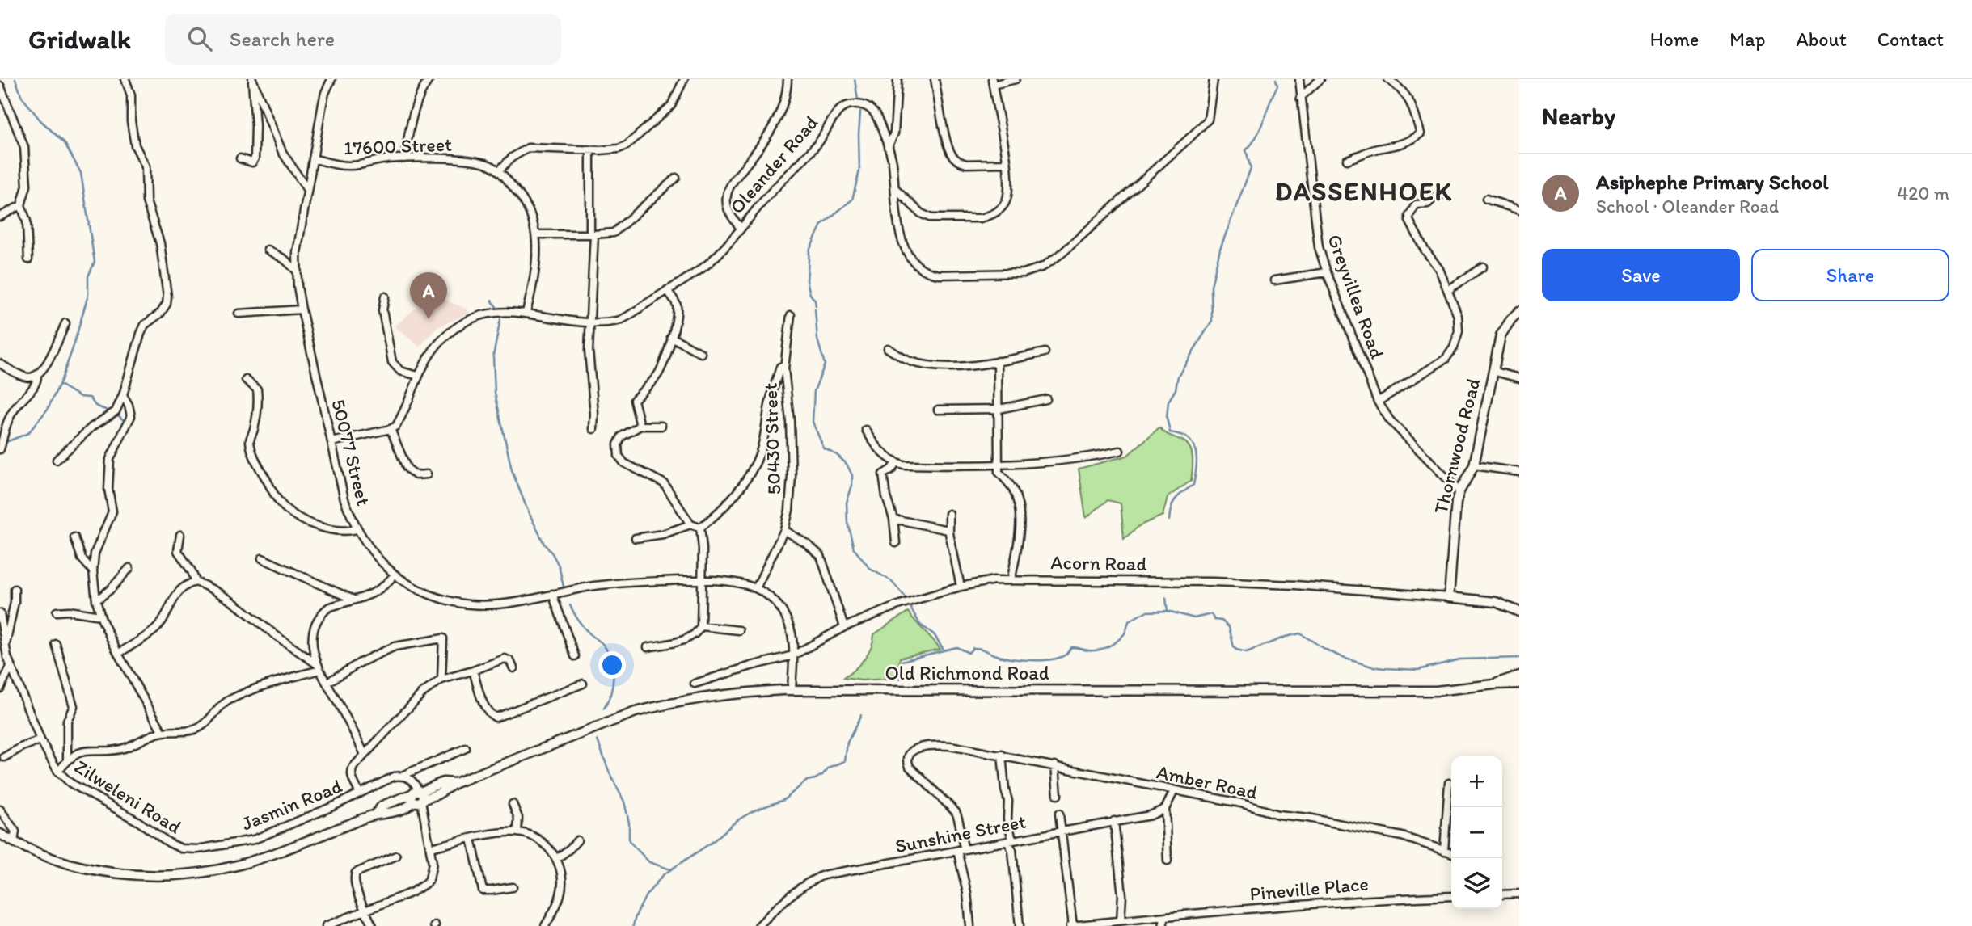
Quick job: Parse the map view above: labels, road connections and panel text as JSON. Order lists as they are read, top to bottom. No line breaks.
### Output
{"streets":{"street":["17600 Street","Oleander Road","Greyvillea Road","50430 Street","Thornwood Road","50077 Street","Acorn Road","Old Richmond Road","Amber Road","Zilweleni Road","Jasmin Road","Sunshine Street","Pineville Place"]},"crossings":[["17600 Street","Oleander Road"],["17600 Street","50077 Street"],["Greyvillea Road","Thornwood Road"],["50430 Street","50077 Street"],["Thornwood Road","Acorn Road"],["50077 Street","Acorn Road"],["50077 Street","Old Richmond Road"],["Amber Road","Sunshine Street"],["Zilweleni Road","Jasmin Road"]],"districts":["DASSENHOEK"],"page":{"header":"Gridwalk","search":"Search here","nav":["Home","Map","About","Contact"],"heading":"Nearby","list":[{"mark":"A","name":"Asiphephe Primary School","note":"School · Oleander Road","value":"420 m"}],"buttons":["Save","Share"],"pins":"A","map_buttons":["+","−"]}}
